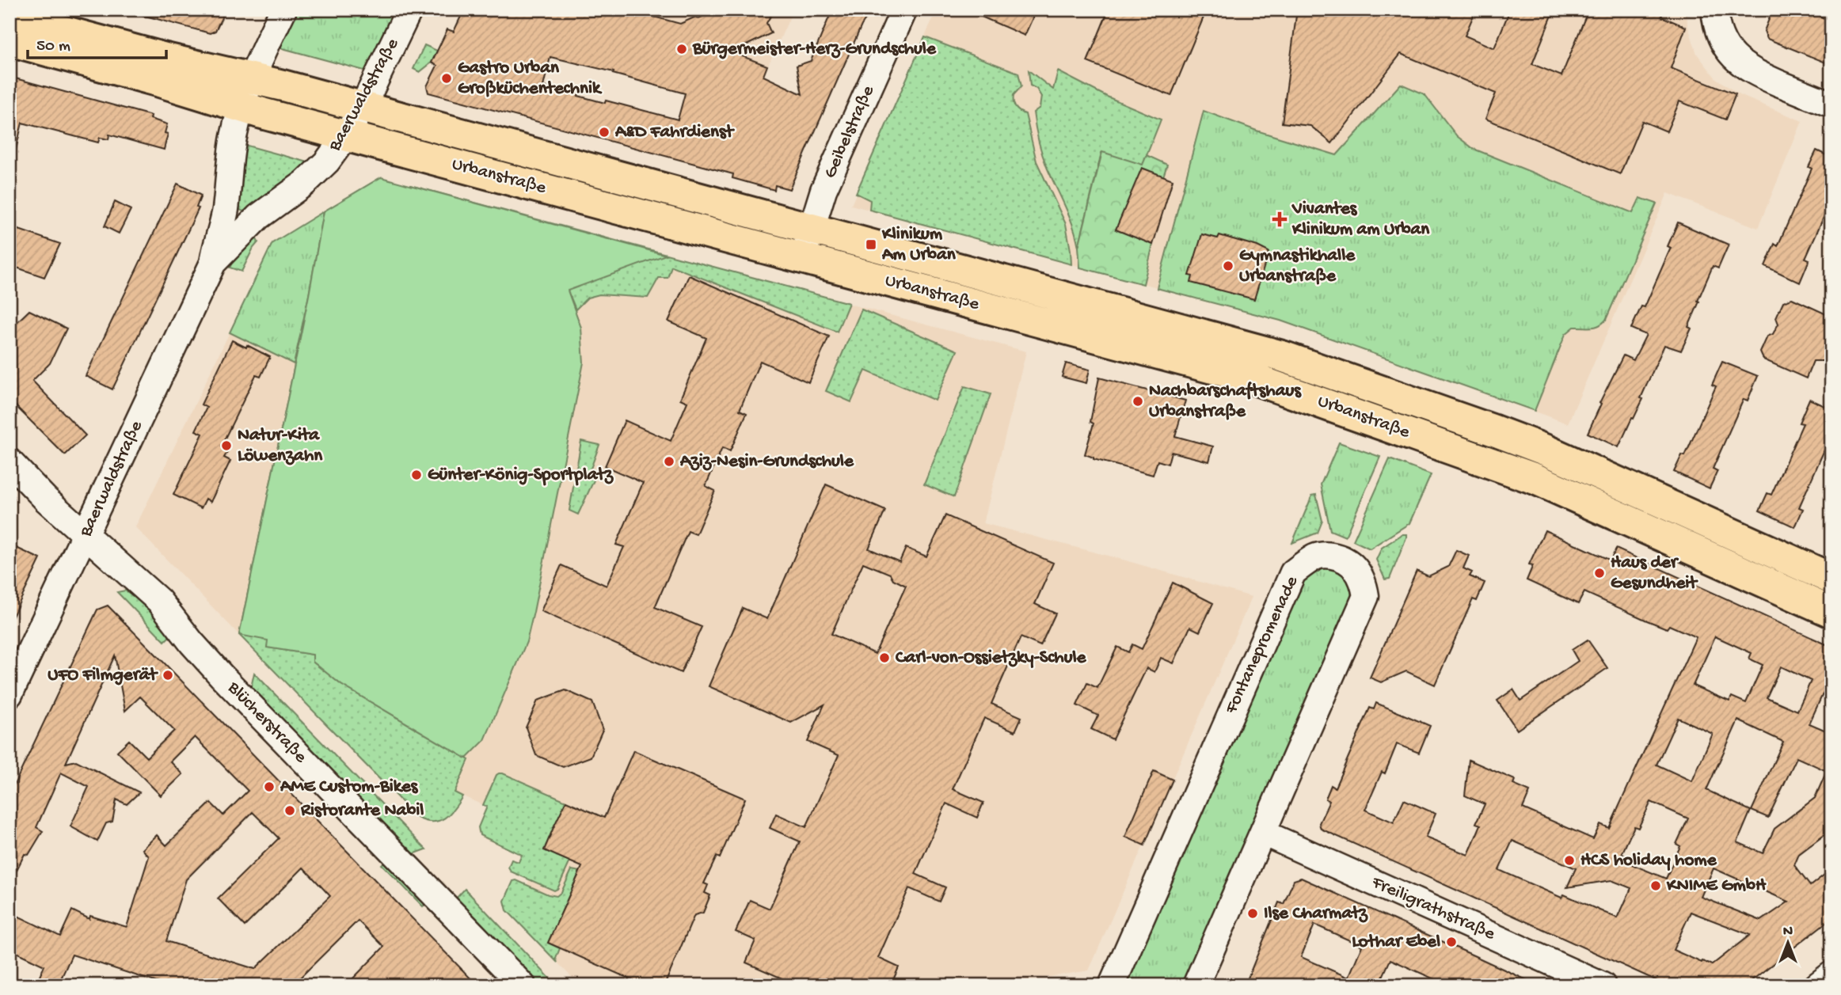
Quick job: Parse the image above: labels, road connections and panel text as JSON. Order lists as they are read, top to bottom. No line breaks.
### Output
{"streets":{"main road":["Urbanstraße"],"street":["Baerwaldstraße","Geibelstraße","Fontanepromenade","Blücherstraße","Freiligrathstraße"]},"crossings":[["Baerwaldstraße","Urbanstraße"],["Baerwaldstraße","Blücherstraße"],["Geibelstraße","Urbanstraße"],["Fontanepromenade","Freiligrathstraße"]],"places":{"other":["Bürgermeister-Herz-Grundschule","Gastro Urban Großküchentechnik","A&D Fahrdienst","Gymnastikhalle Urbanstraße","Nachbarschaftshaus Urbanstraße","Natur-Kita Löwenzahn","Aziz-Nesin-Grundschule","Günter-König-Sportplatz","Haus der Gesundheit","Carl-von-Ossietzky-Schule","UFO Filmgerät","AME Custom-Bikes","Ristorante Nabil","HCS holiday home","KNIME GmbH","Ilse Charmatz","Lothar Ebel"],"health":["Vivantes Klinikum am Urban"],"transit":["Klinikum Am Urban"]},"scale_bar":"50 m","north":"top"}
